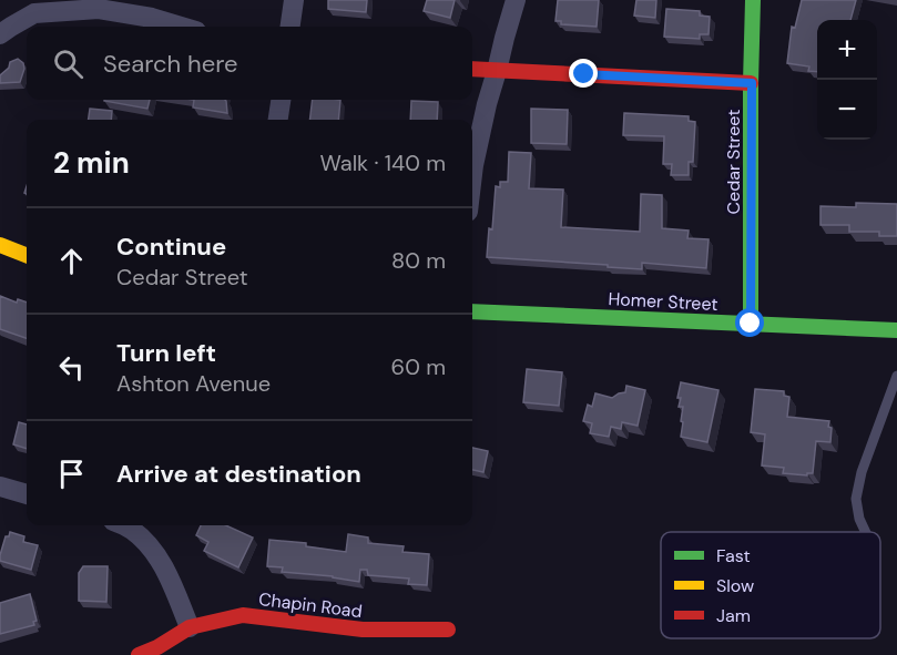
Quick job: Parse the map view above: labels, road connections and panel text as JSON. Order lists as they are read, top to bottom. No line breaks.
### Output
{"streets":{"street":["Cedar Street","Homer Street","Chapin Road"]},"crossings":[["Cedar Street","Homer Street"]],"legend":["Fast","Slow","Jam"],"page":{"map_buttons":["+","−"],"search":"Search here","heading":["2 min","Walk · 140 m"],"list":[["Continue","Cedar Street","80 m"],["Turn left","Ashton Avenue","60 m"],"Arrive at destination"]}}
